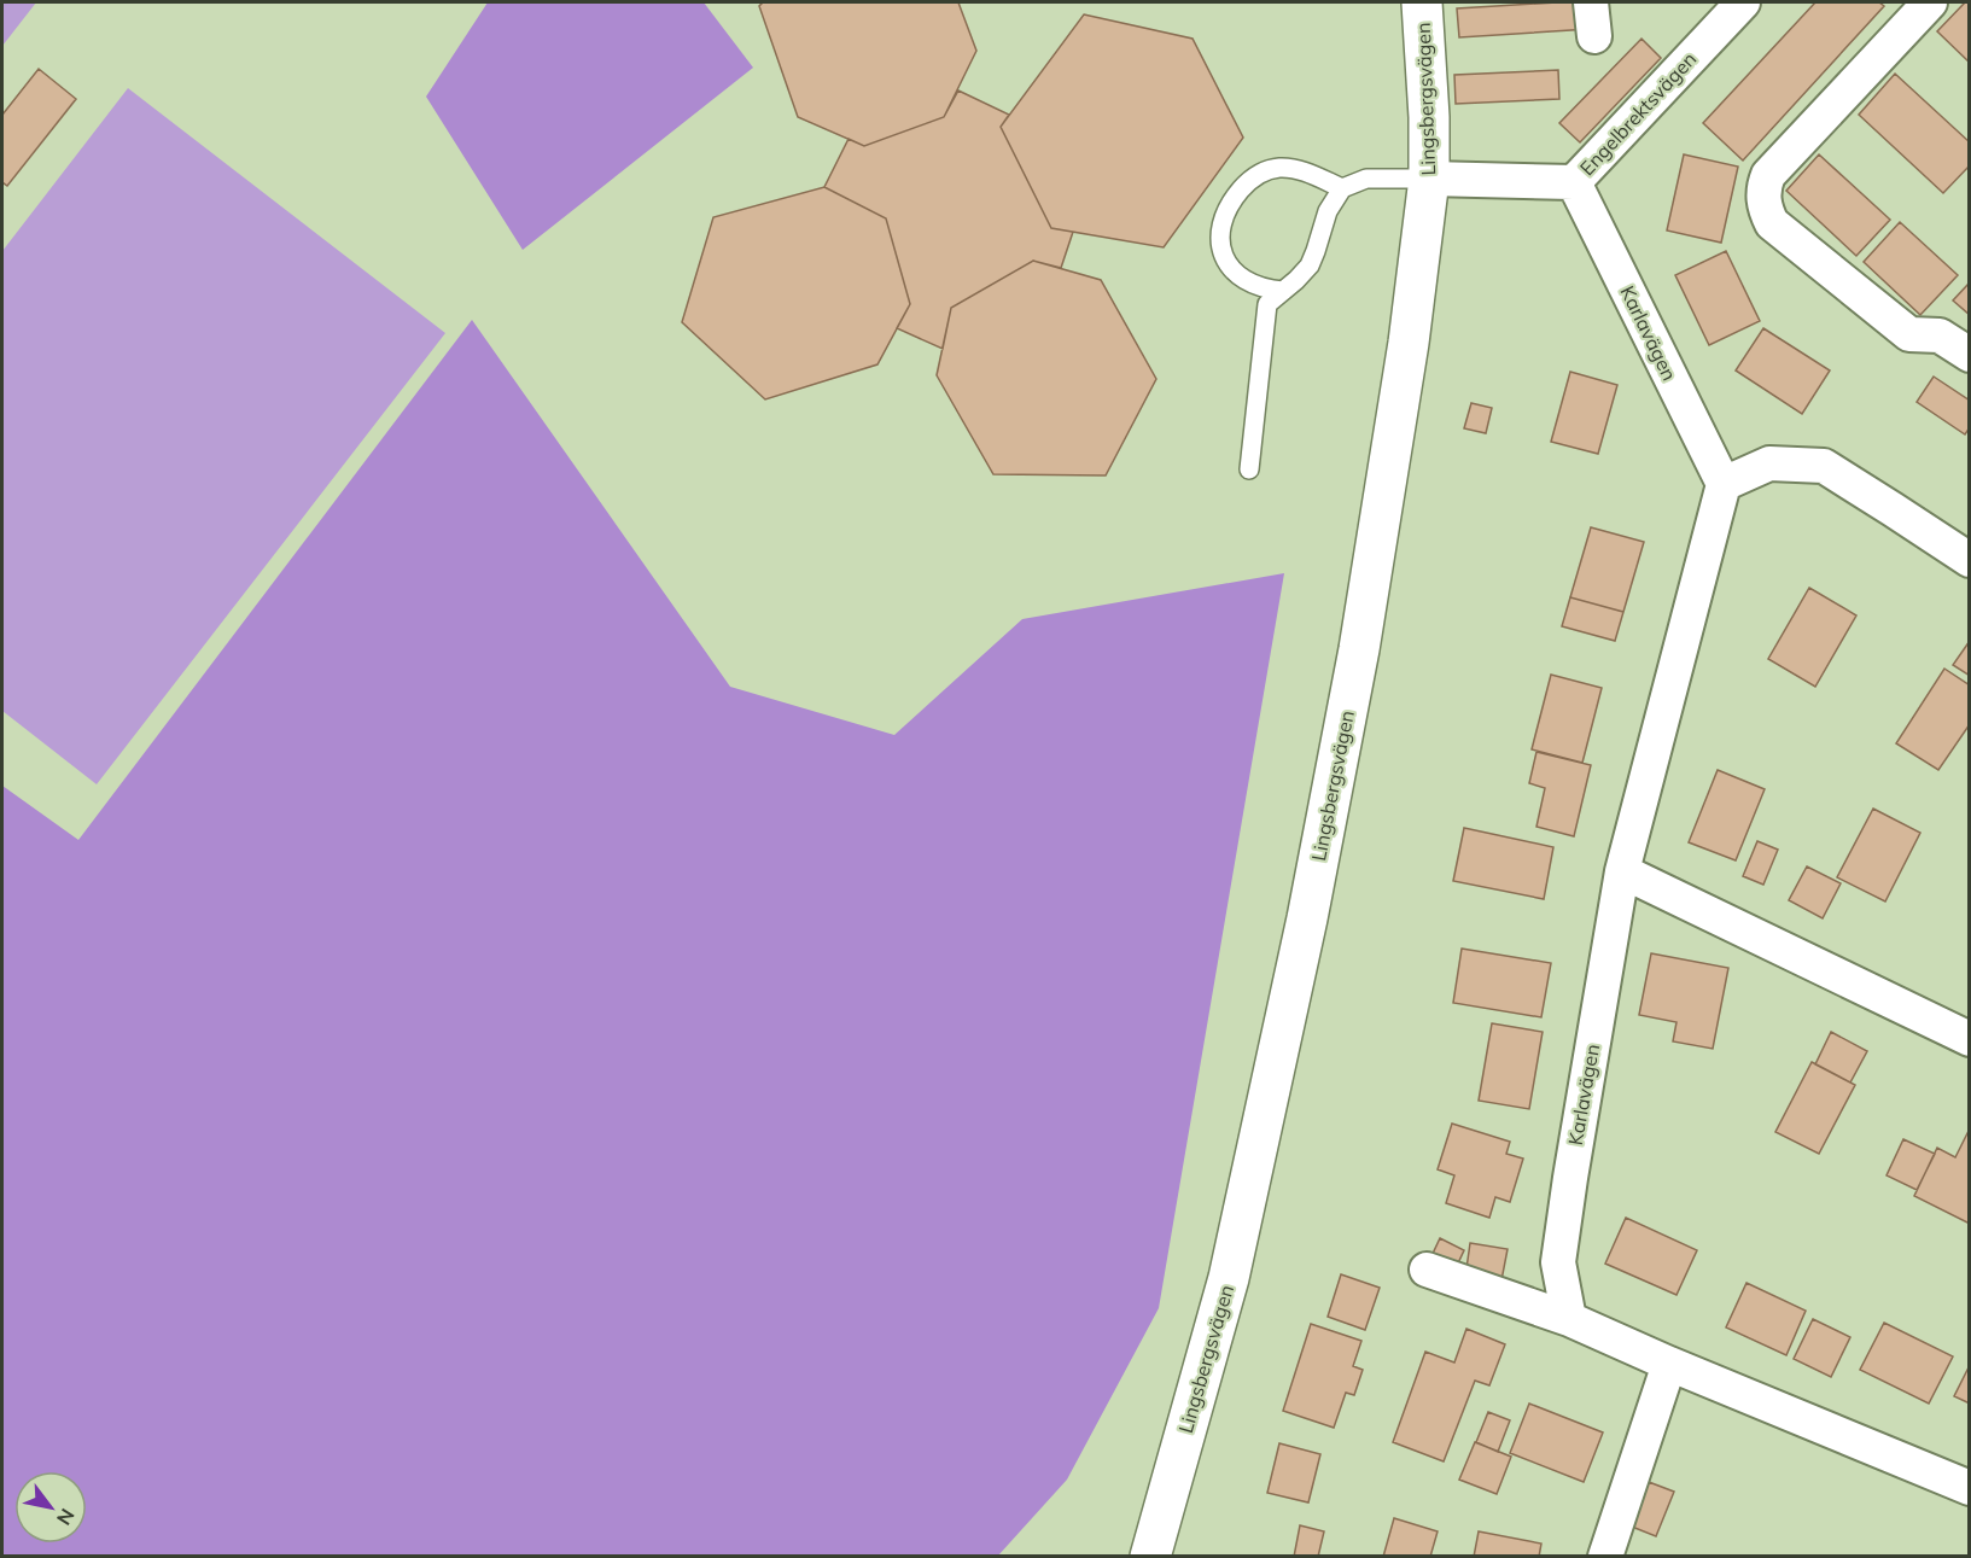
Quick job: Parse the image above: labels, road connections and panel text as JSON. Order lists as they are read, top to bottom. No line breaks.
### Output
{"streets":{"street":["Lingsbergsvägen","Engelbrektsvägen","Karlavägen"]},"crossings":[["Lingsbergsvägen","Engelbrektsvägen"],["Engelbrektsvägen","Karlavägen"]],"north":"bottom right"}
